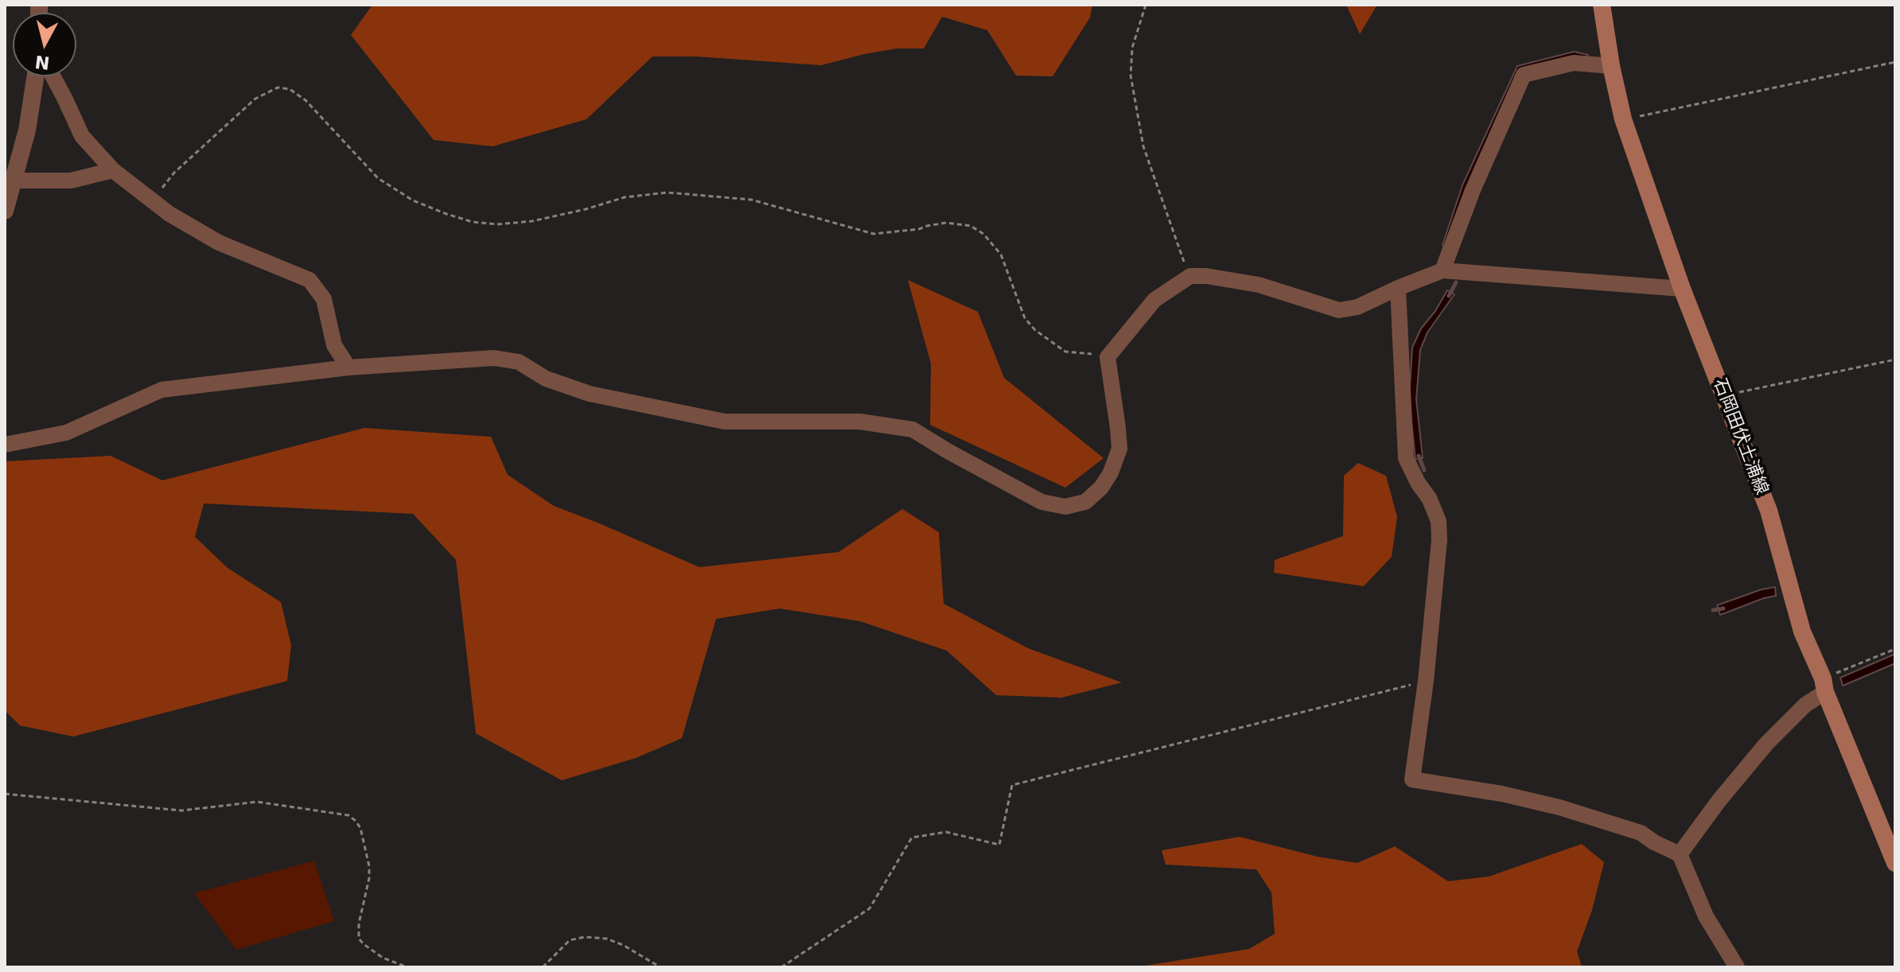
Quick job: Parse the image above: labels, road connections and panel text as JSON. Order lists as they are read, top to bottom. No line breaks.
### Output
{"streets":{"main road":["石岡田伏土浦線"]},"north":"bottom"}
